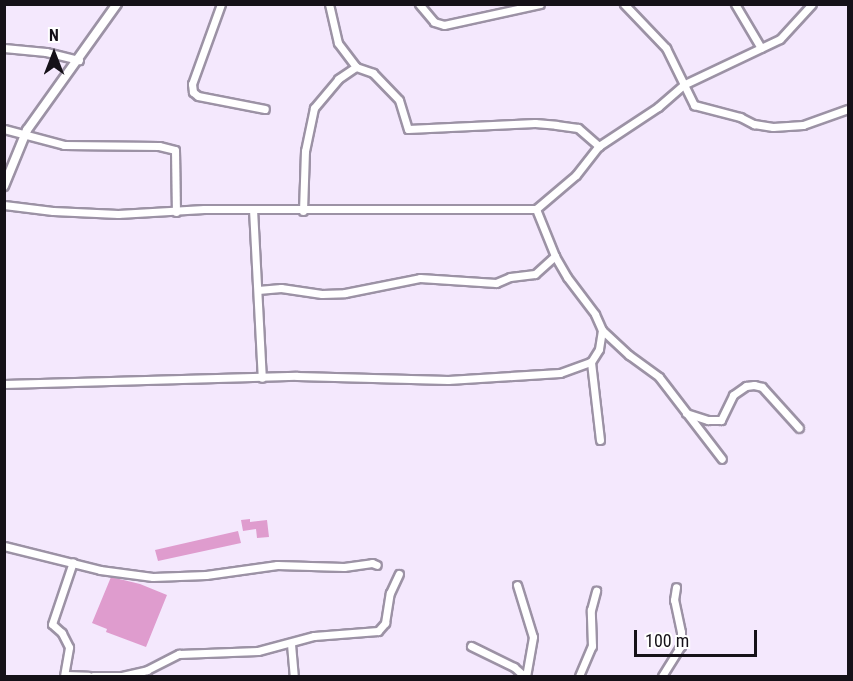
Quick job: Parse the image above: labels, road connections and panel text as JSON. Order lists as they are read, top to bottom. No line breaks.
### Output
{"scale_bar":"100 m","north":"top"}
